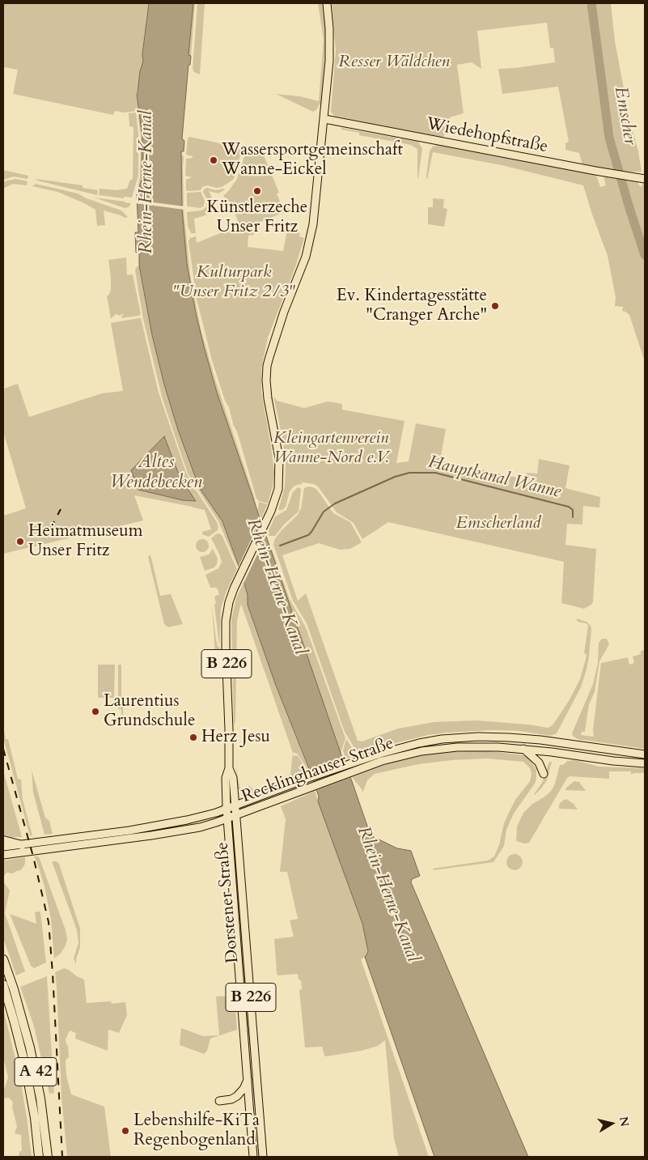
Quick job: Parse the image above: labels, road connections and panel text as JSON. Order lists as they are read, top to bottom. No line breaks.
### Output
{"streets":{"highway":["A 42"],"main road":["Wiedehopfstraße","B 226","Recklinghauser Straße","Dorstener Straße"]},"crossings":[["Wiedehopfstraße","Dorstener Straße"],["Recklinghauser Straße","Dorstener Straße"]],"water":["Emscher","Rhein-Herne-Kanal","Altes Wendebecken","Hauptkanal Wanne"],"parks":["Resser Wäldchen","Kulturpark \"Unser Fritz 2/3\"","Kleingartenverein Wanne-Nord e.V.","Emscherland"],"places":["Wassersportgemeinschaft Wanne-Eickel","Künstlerzeche Unser Fritz","Ev. Kindertagesstätte \"Cranger Arche\"","Heimatmuseum Unser Fritz","Laurentius Grundschule","Herz Jesu","Lebenshilfe-KiTa Regenbogenland"],"north":"right"}
